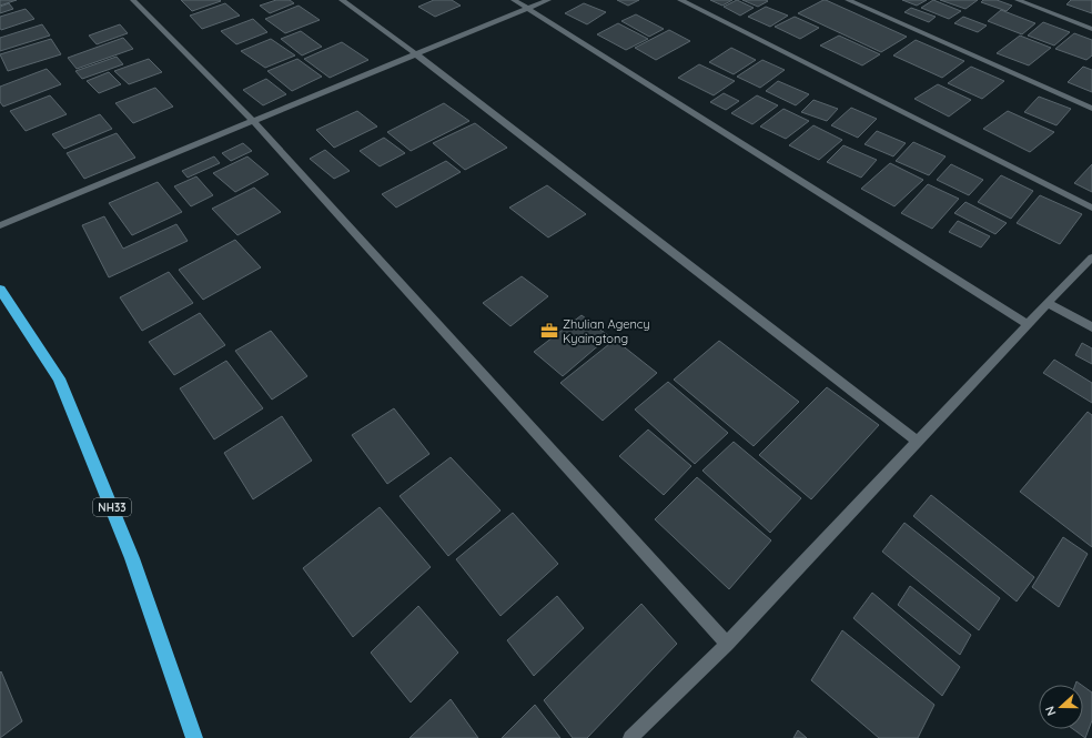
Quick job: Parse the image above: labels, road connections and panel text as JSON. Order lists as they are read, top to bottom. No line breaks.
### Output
{"streets":{"highway":["NH33"]},"places":{"office":["Zhulian Agency Kyaingtong"]},"north":"left"}
